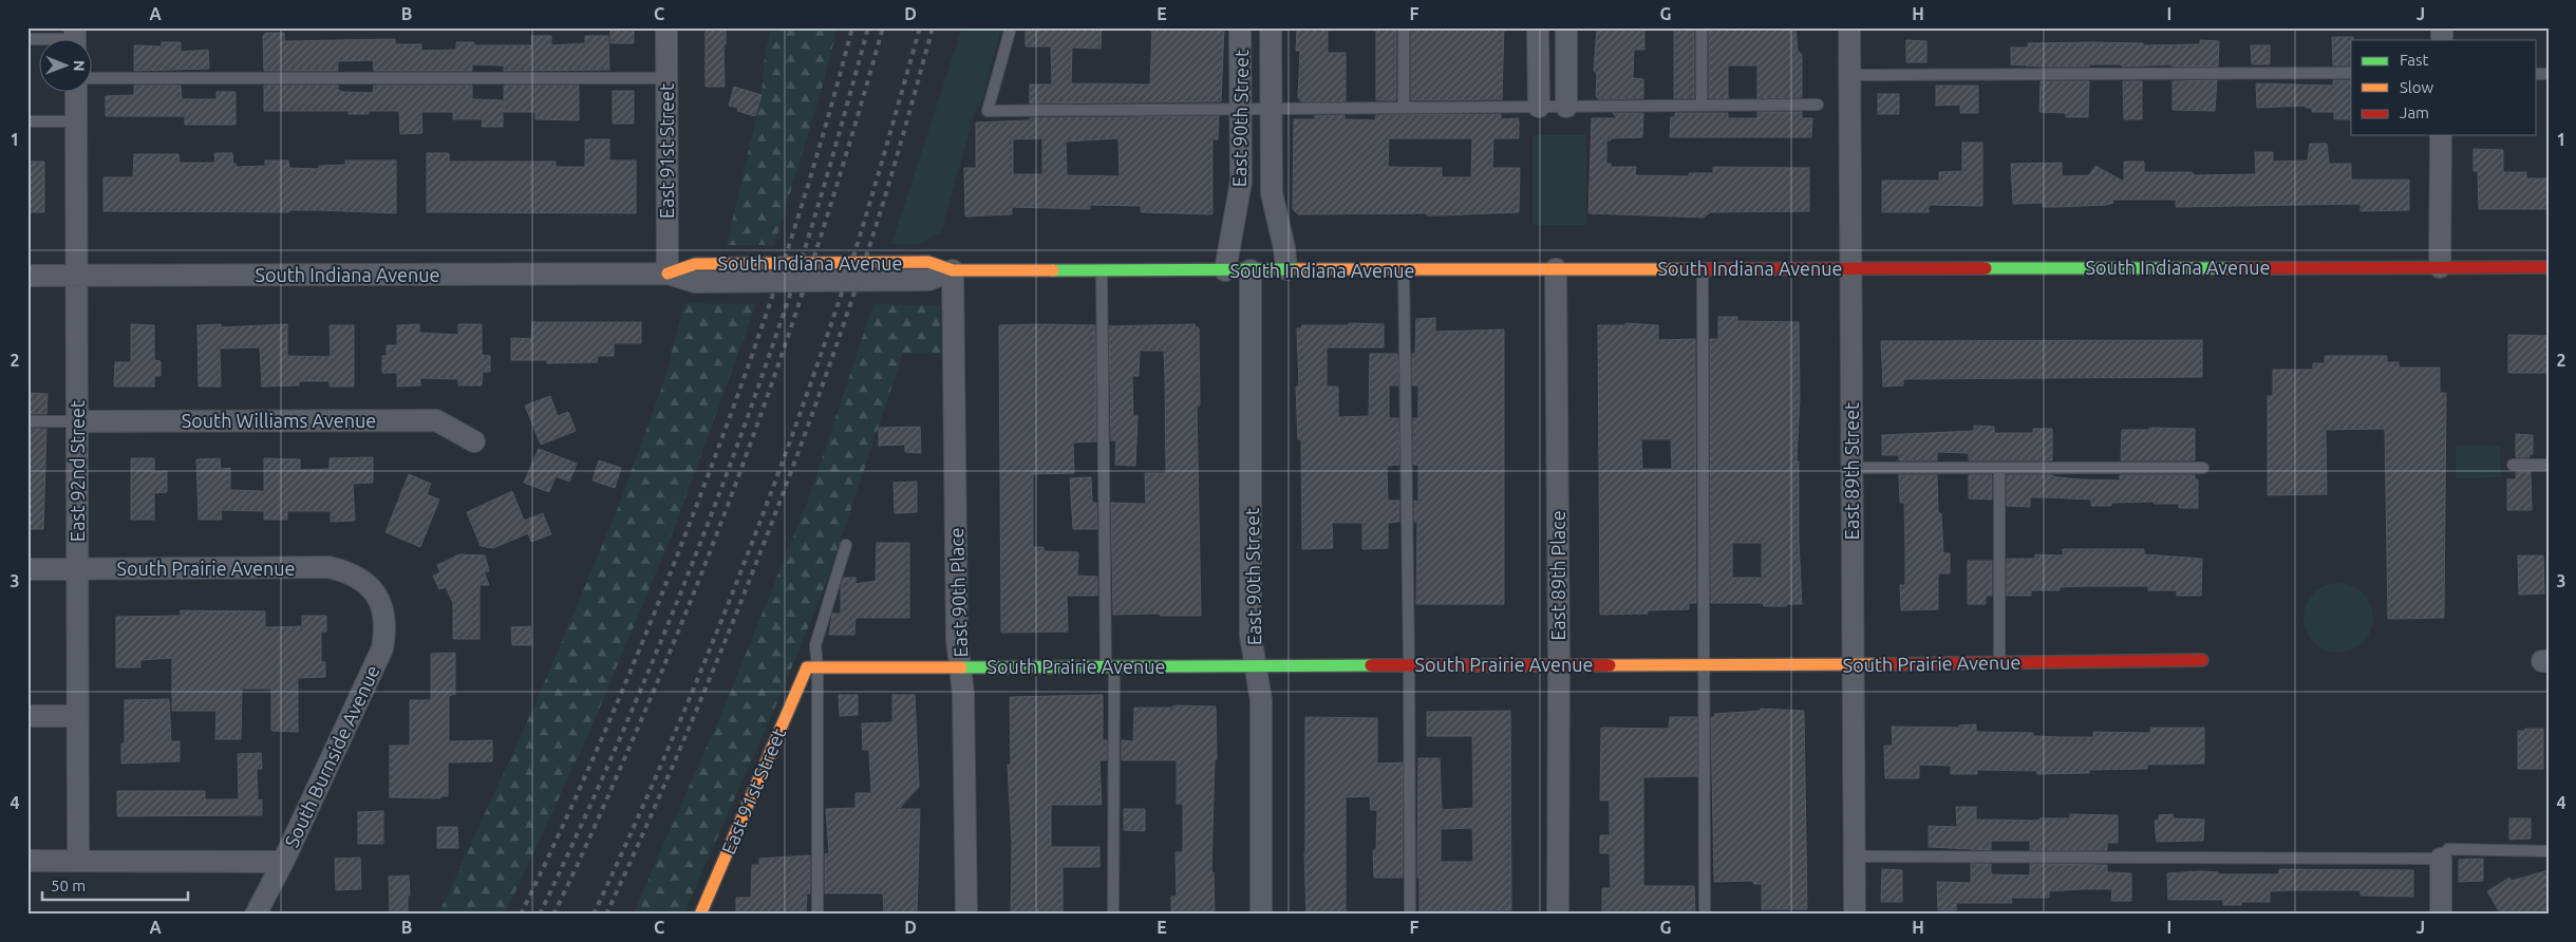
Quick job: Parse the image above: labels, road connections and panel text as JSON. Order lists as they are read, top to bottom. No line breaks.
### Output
{"streets":{"street":["East 90th Street","East 91st Street","South Indiana Avenue","South Williams Avenue","East 92nd Street","East 89th Street","South Prairie Avenue","East 89th Place","East 90th Place","South Burnside Avenue"]},"crossings":[["East 90th Street","South Indiana Avenue"],["East 90th Street","South Prairie Avenue"],["East 91st Street","South Indiana Avenue"],["East 91st Street","South Prairie Avenue"],["South Indiana Avenue","East 92nd Street"],["South Indiana Avenue","East 89th Street"],["South Indiana Avenue","East 89th Place"],["South Indiana Avenue","East 90th Place"],["South Williams Avenue","East 92nd Street"],["East 92nd Street","South Prairie Avenue"],["East 89th Street","South Prairie Avenue"],["South Prairie Avenue","East 89th Place"],["South Prairie Avenue","East 90th Place"],["South Prairie Avenue","South Burnside Avenue"]],"legend":["Fast","Slow","Jam"],"scale_bar":"50 m","north":"right","grid":{"columns":["A","B","C","D","E","F","G","H","I","J"],"rows":["1","2","3","4"]}}
